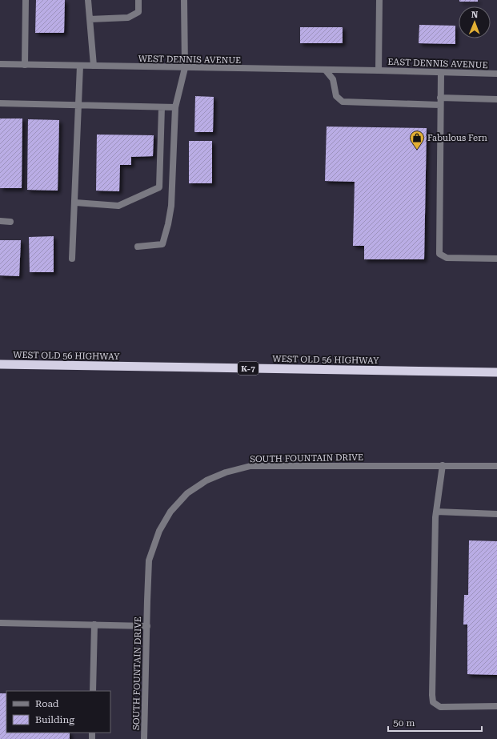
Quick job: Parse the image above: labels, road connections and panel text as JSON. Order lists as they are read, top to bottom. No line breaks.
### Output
{"streets":{"highway":["WEST OLD 56 HIGHWAY","K-7"],"street":["WEST DENNIS AVENUE","EAST DENNIS AVENUE","SOUTH FOUNTAIN DRIVE"]},"crossings":[["WEST DENNIS AVENUE","EAST DENNIS AVENUE"]],"places":{"shop":["Fabulous Fern"]},"legend":["Road","Building"],"scale_bar":"50 m","north":"top"}
